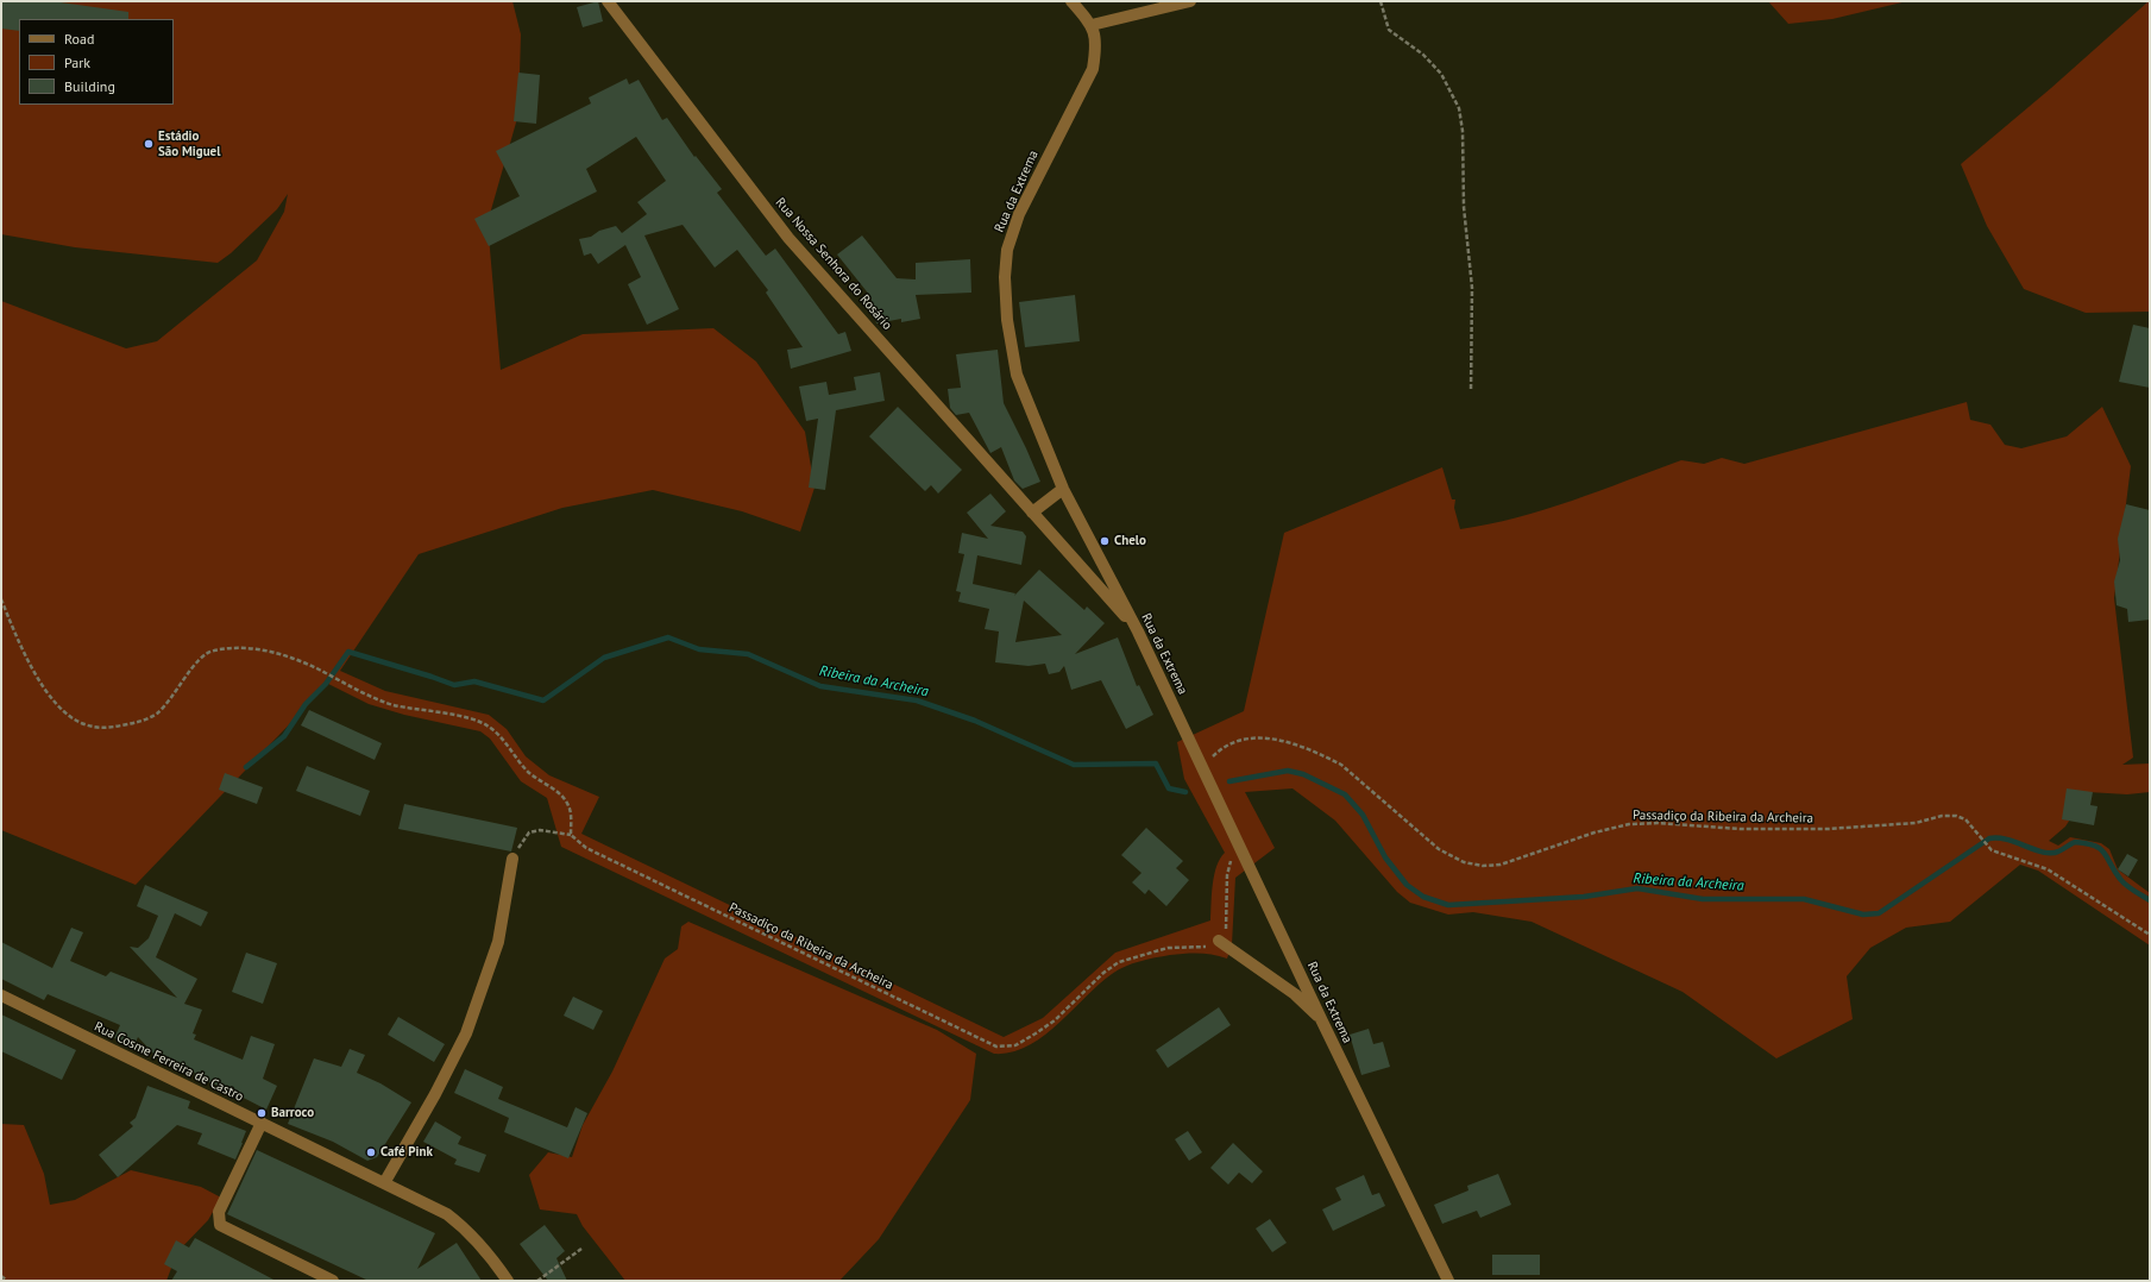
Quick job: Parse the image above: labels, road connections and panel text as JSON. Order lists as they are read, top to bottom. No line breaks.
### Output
{"streets":{"street":["Rua da Extrema","Rua Nossa Senhora do Rosário","Rua Cosme Ferreira de Castro"],"path":["Passadiço da Ribeira da Archeira"]},"crossings":[["Rua da Extrema","Rua Nossa Senhora do Rosário"]],"water":["Ribeira da Archeira"],"places":["Estádio São Miguel","Chelo","Barroco","Café Pink"],"legend":["Road","Park","Building"]}
